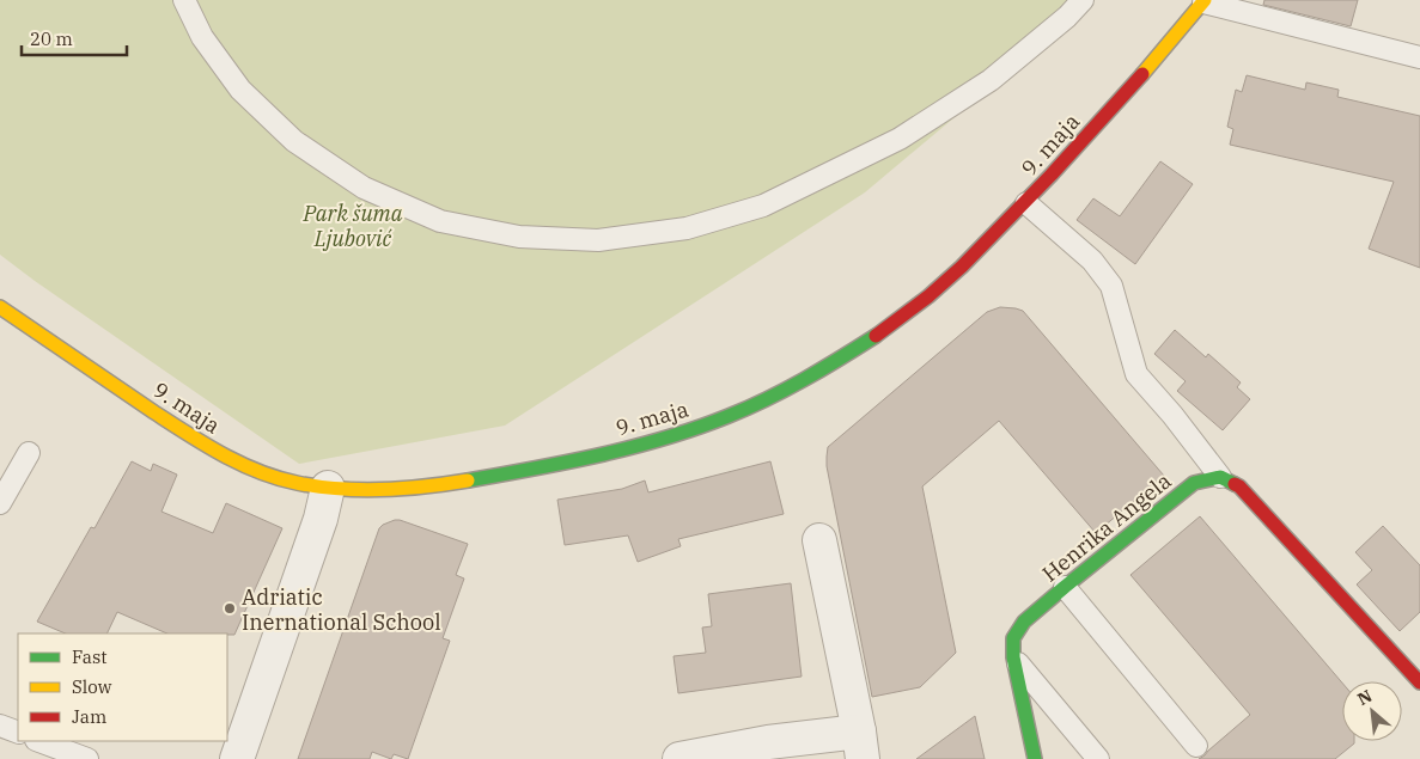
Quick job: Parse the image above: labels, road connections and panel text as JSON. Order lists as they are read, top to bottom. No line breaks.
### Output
{"streets":{"street":["9. maja","Henrika Angela"]},"parks":["Park šuma Ljubović"],"places":["Adriatic Inernational School"],"legend":["Fast","Slow","Jam"],"scale_bar":"20 m","north":"top left"}
